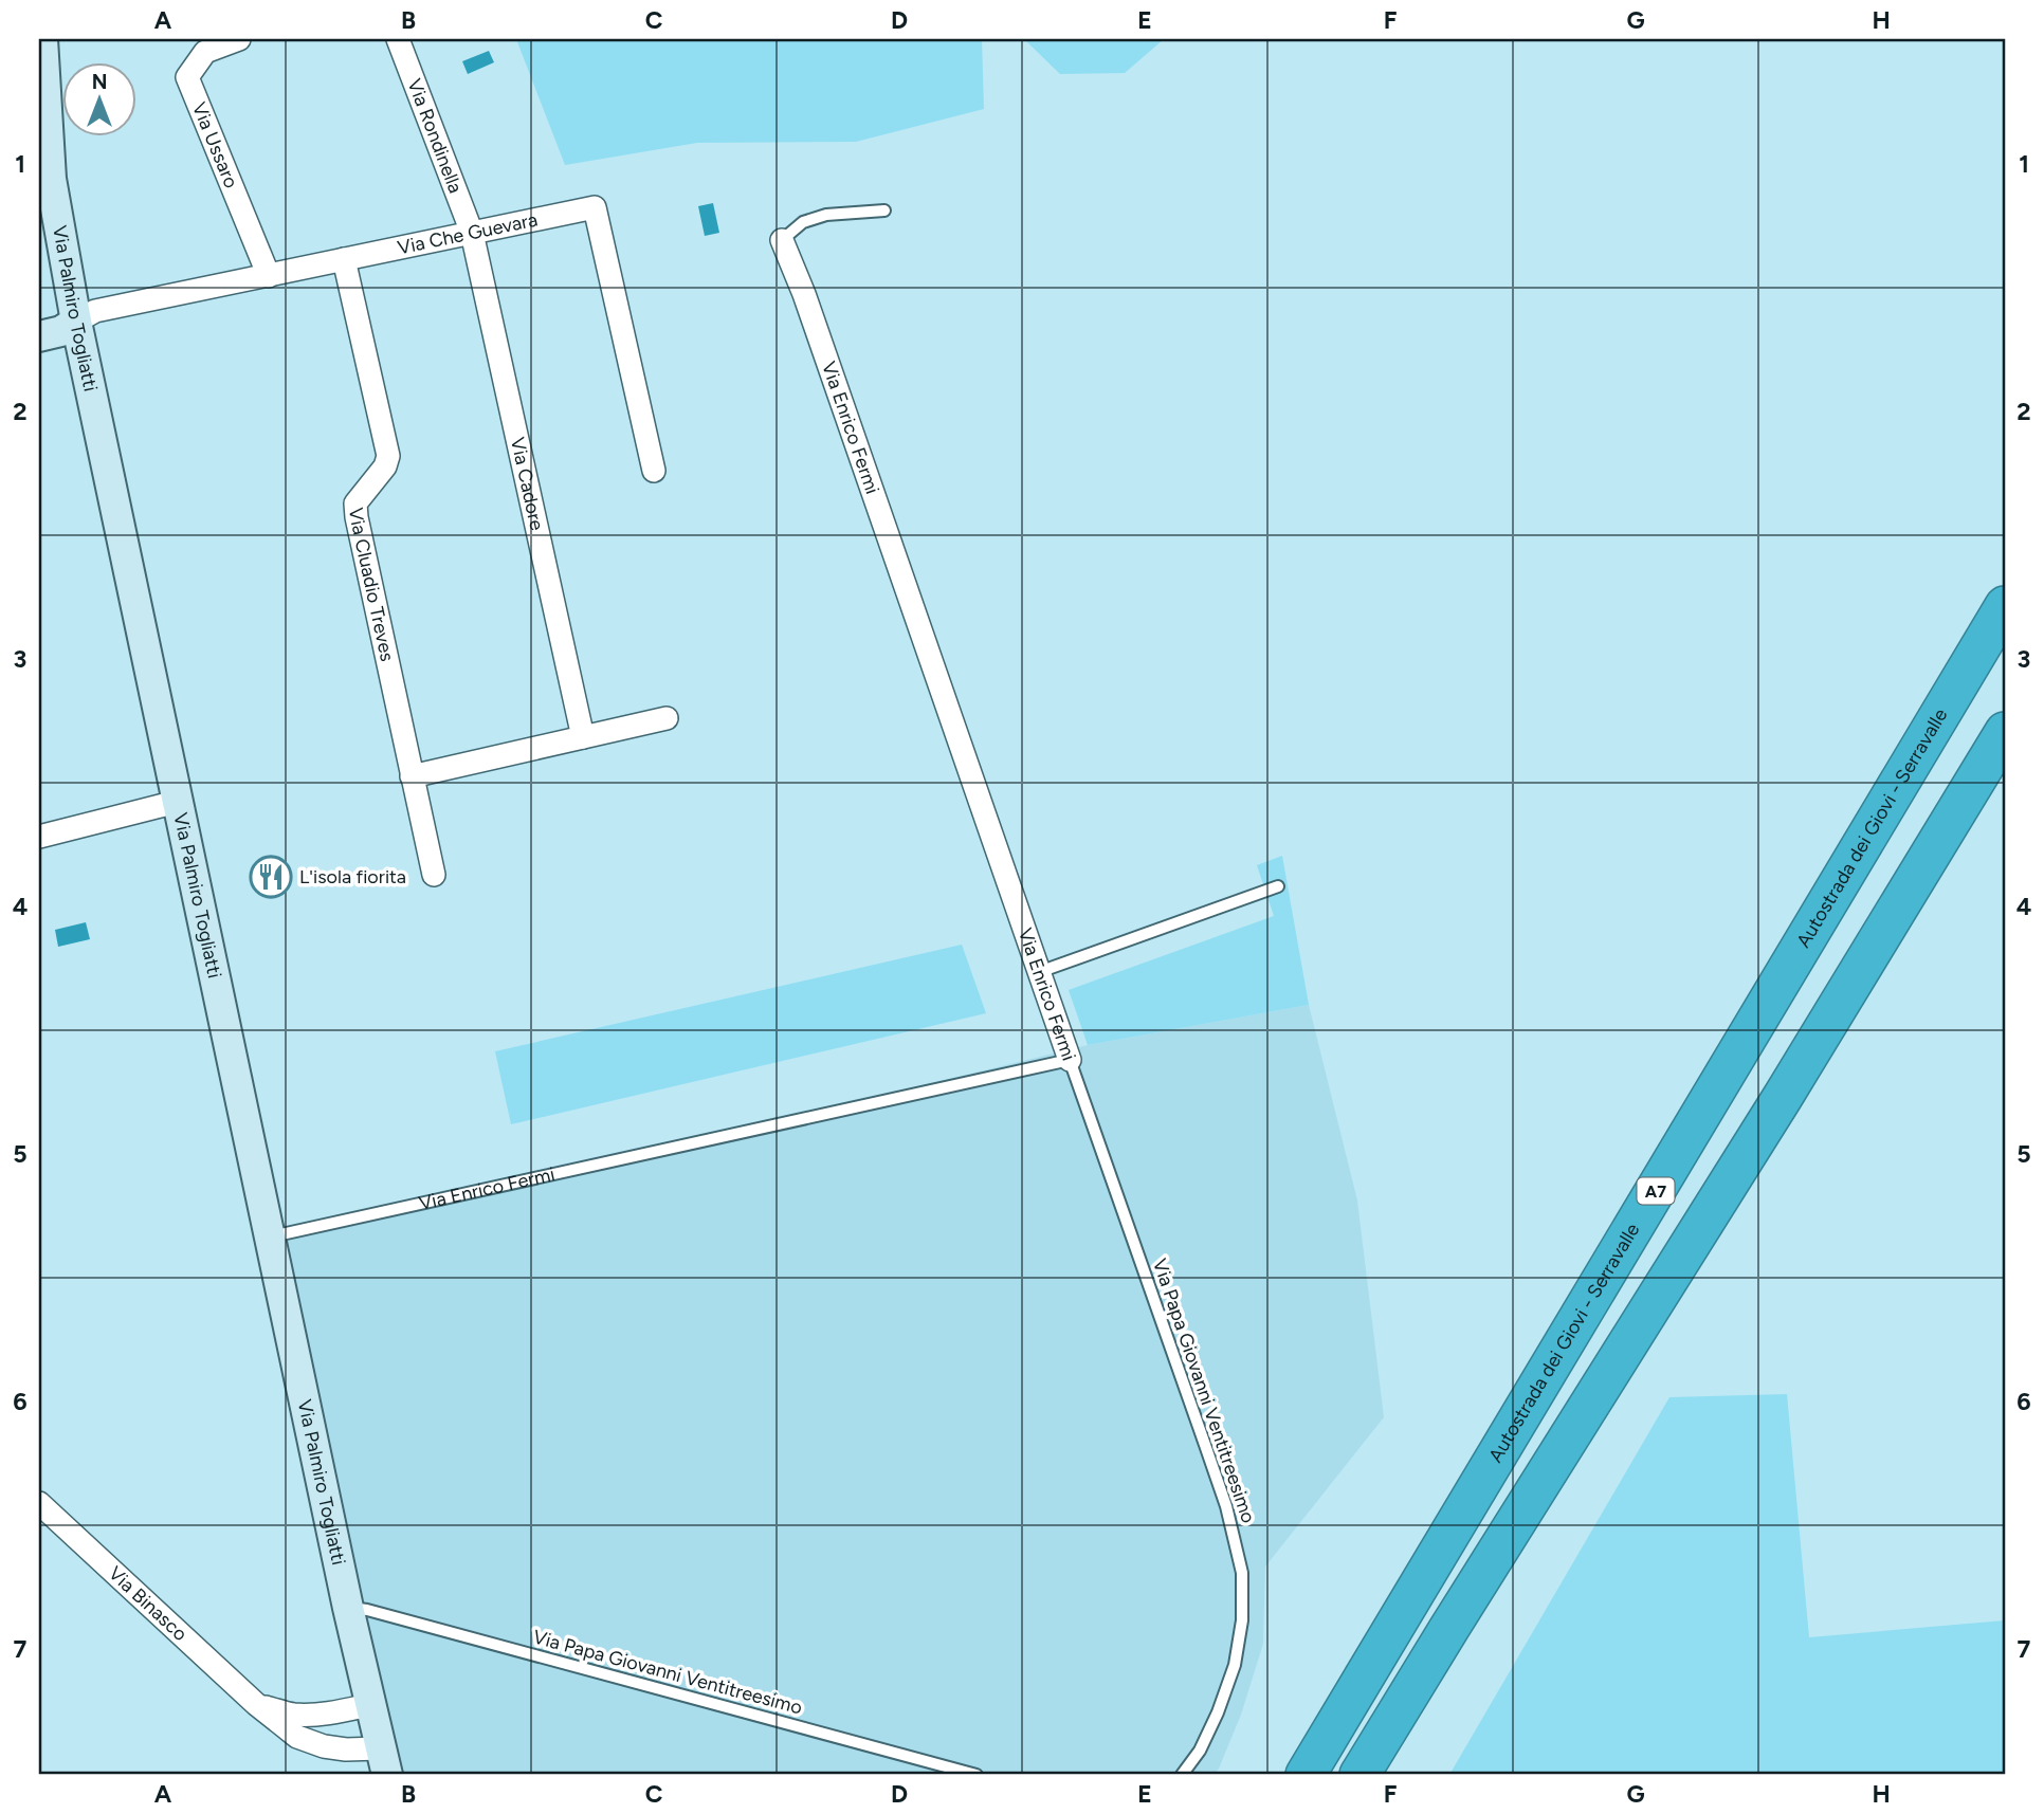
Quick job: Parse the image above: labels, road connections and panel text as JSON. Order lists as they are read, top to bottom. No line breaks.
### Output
{"streets":{"highway":["Autostrada dei Giovi - Serravalle","A7"],"street":["Via Rondinella","Via Ussaro","Via Che Guevara","Via Palmiro Togliatti","Via Enrico Fermi","Via Cadore","Via Cluadio Treves","Via Binasco"],"lane":["Via Papa Giovanni Ventitreesimo"]},"crossings":[["Via Rondinella","Via Che Guevara"],["Via Rondinella","Via Cadore"],["Via Ussaro","Via Che Guevara"],["Via Che Guevara","Via Palmiro Togliatti"],["Via Che Guevara","Via Cadore"],["Via Che Guevara","Via Cluadio Treves"],["Via Palmiro Togliatti","Via Enrico Fermi"],["Via Palmiro Togliatti","Via Papa Giovanni Ventitreesimo"],["Via Palmiro Togliatti","Via Binasco"],["Via Enrico Fermi","Via Papa Giovanni Ventitreesimo"]],"places":{"restaurant":["L'isola fiorita"]},"north":"top","grid":{"columns":["A","B","C","D","E","F","G","H"],"rows":["1","2","3","4","5","6","7"]}}
